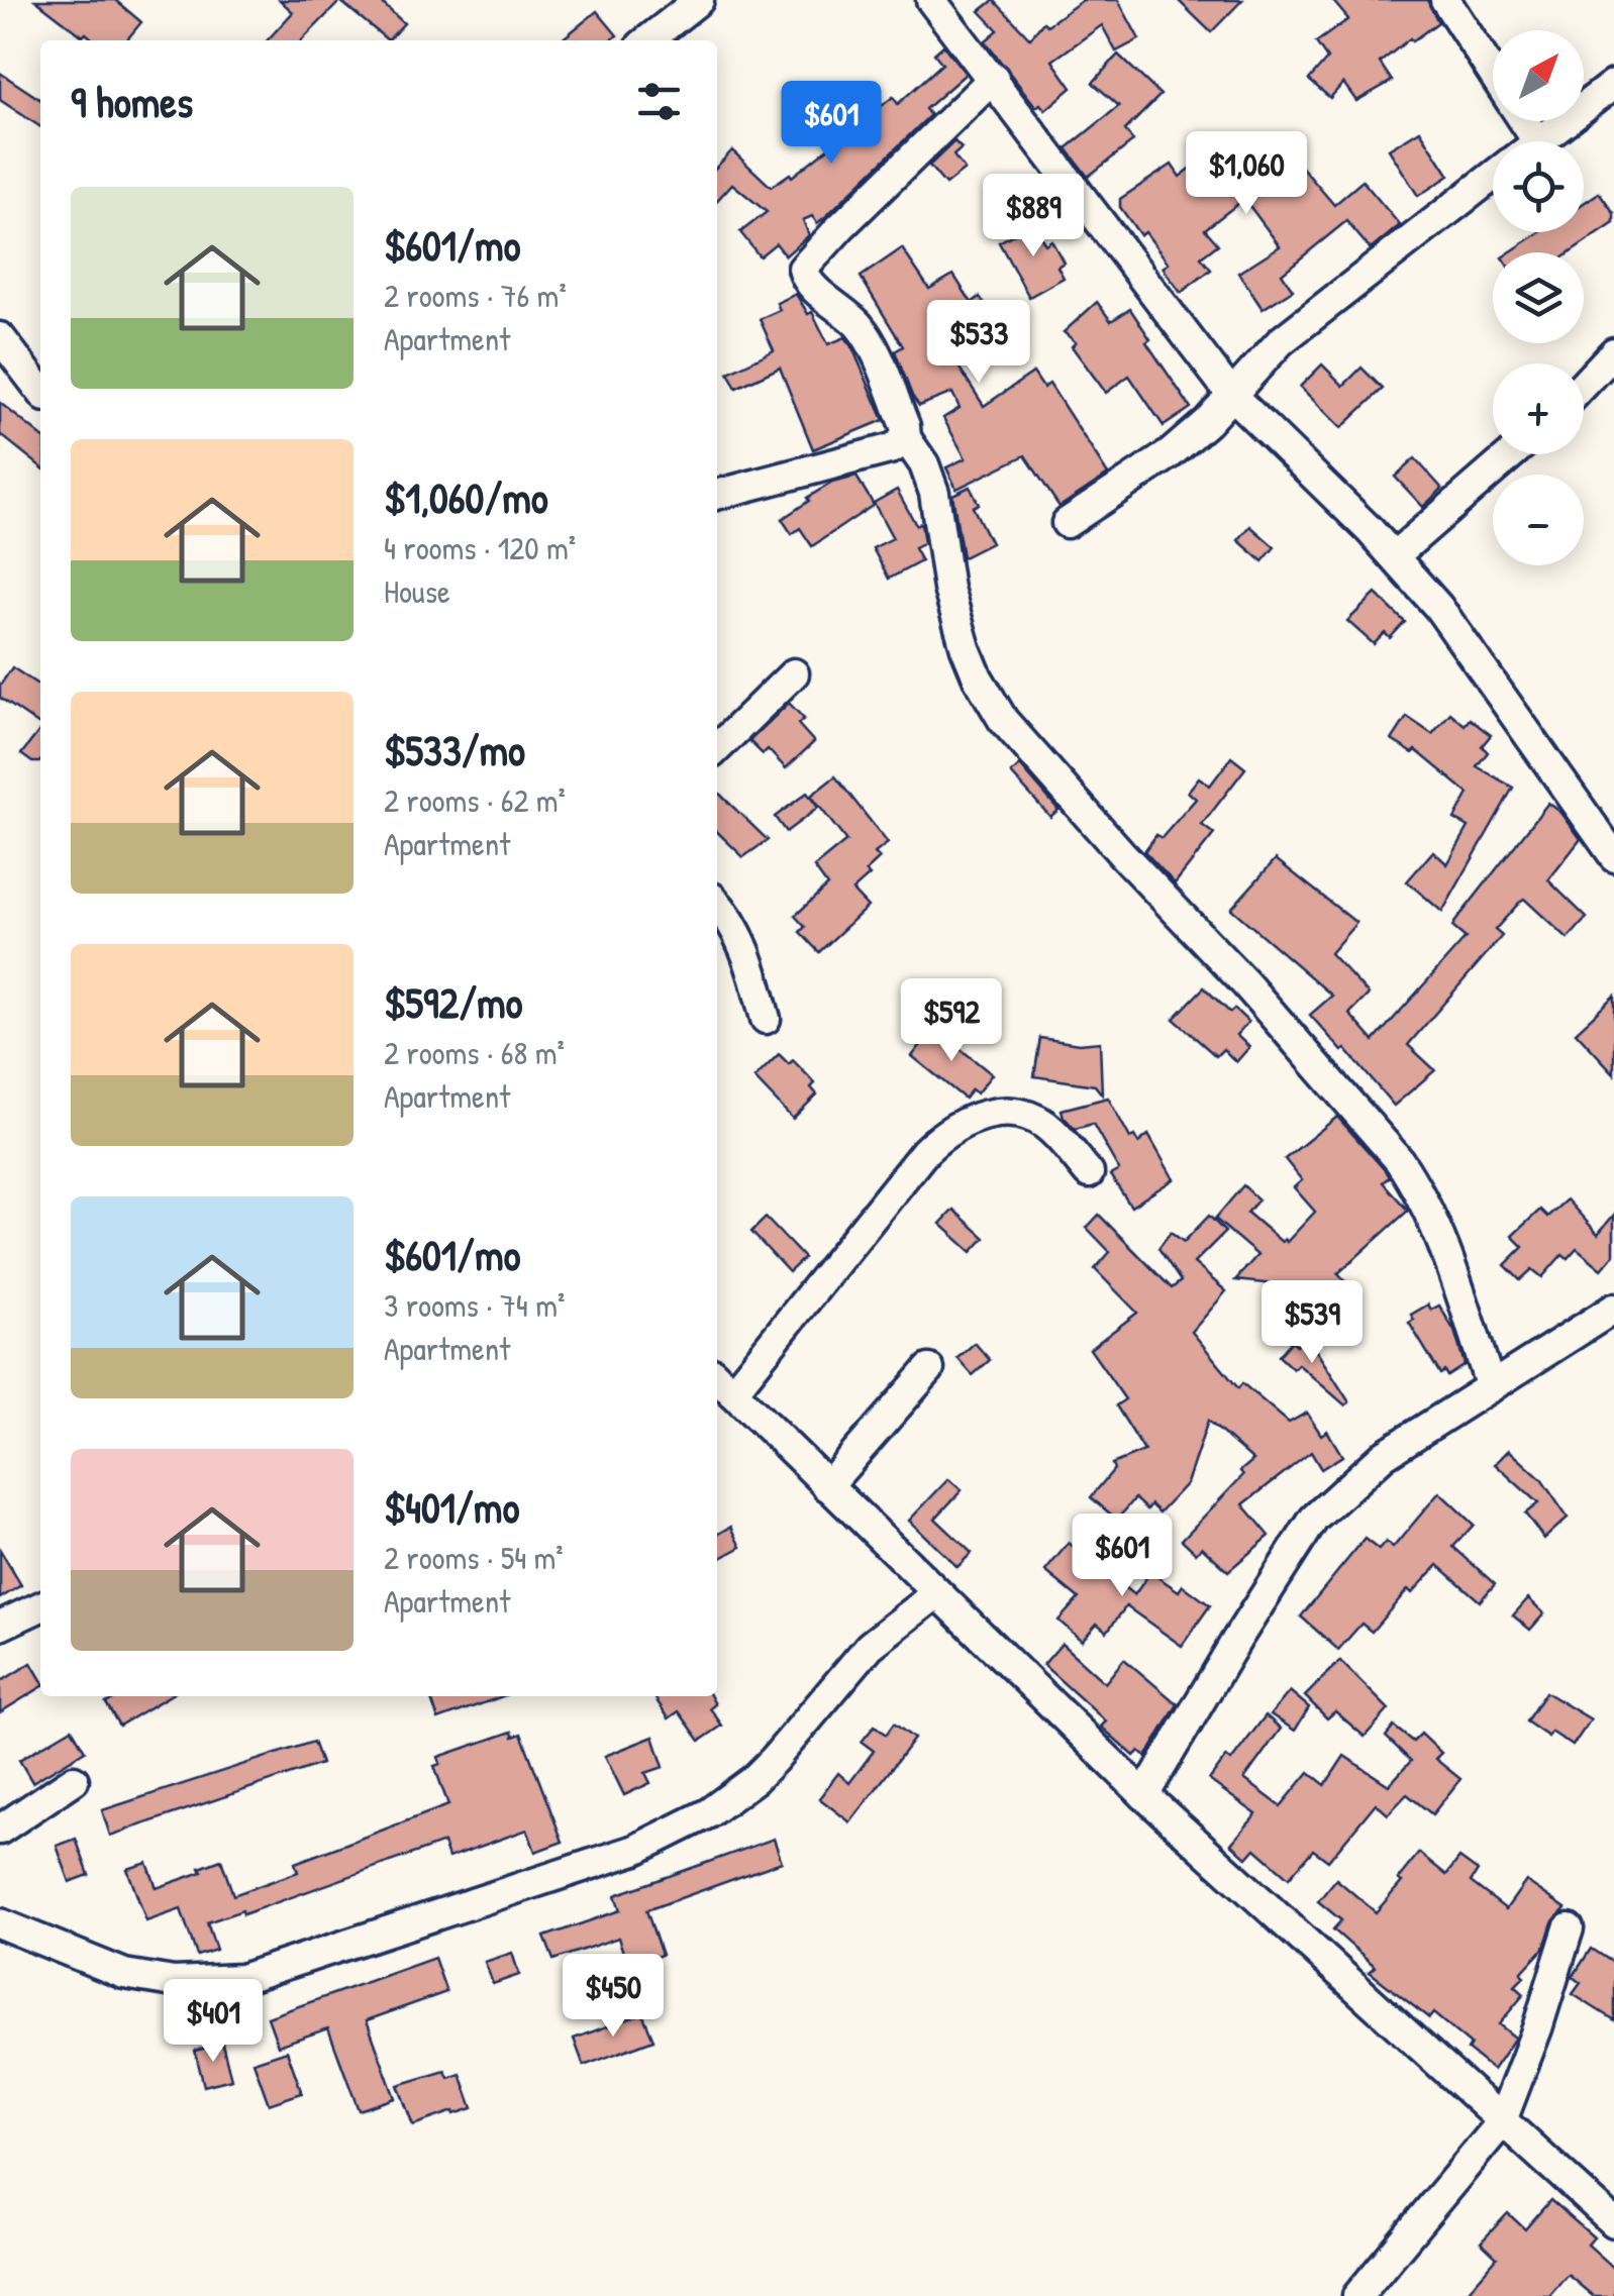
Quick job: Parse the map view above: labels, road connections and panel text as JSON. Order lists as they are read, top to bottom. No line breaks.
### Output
{"north":"top right","page":{"map_buttons":["+","−"],"heading":"9 homes","price":["$601","$1,060","$889","$533","$592","$539","$601","$450","$401"],"list":[{"name":"$601/mo","note":"2 rooms · 76 m² · Apartment"},{"name":"$1,060/mo","note":"4 rooms · 120 m² · House"},{"name":"$533/mo","note":"2 rooms · 62 m² · Apartment"},{"name":"$592/mo","note":"2 rooms · 68 m² · Apartment"},{"name":"$601/mo","note":"3 rooms · 74 m² · Apartment"},{"name":"$401/mo","note":"2 rooms · 54 m² · Apartment"}]}}
